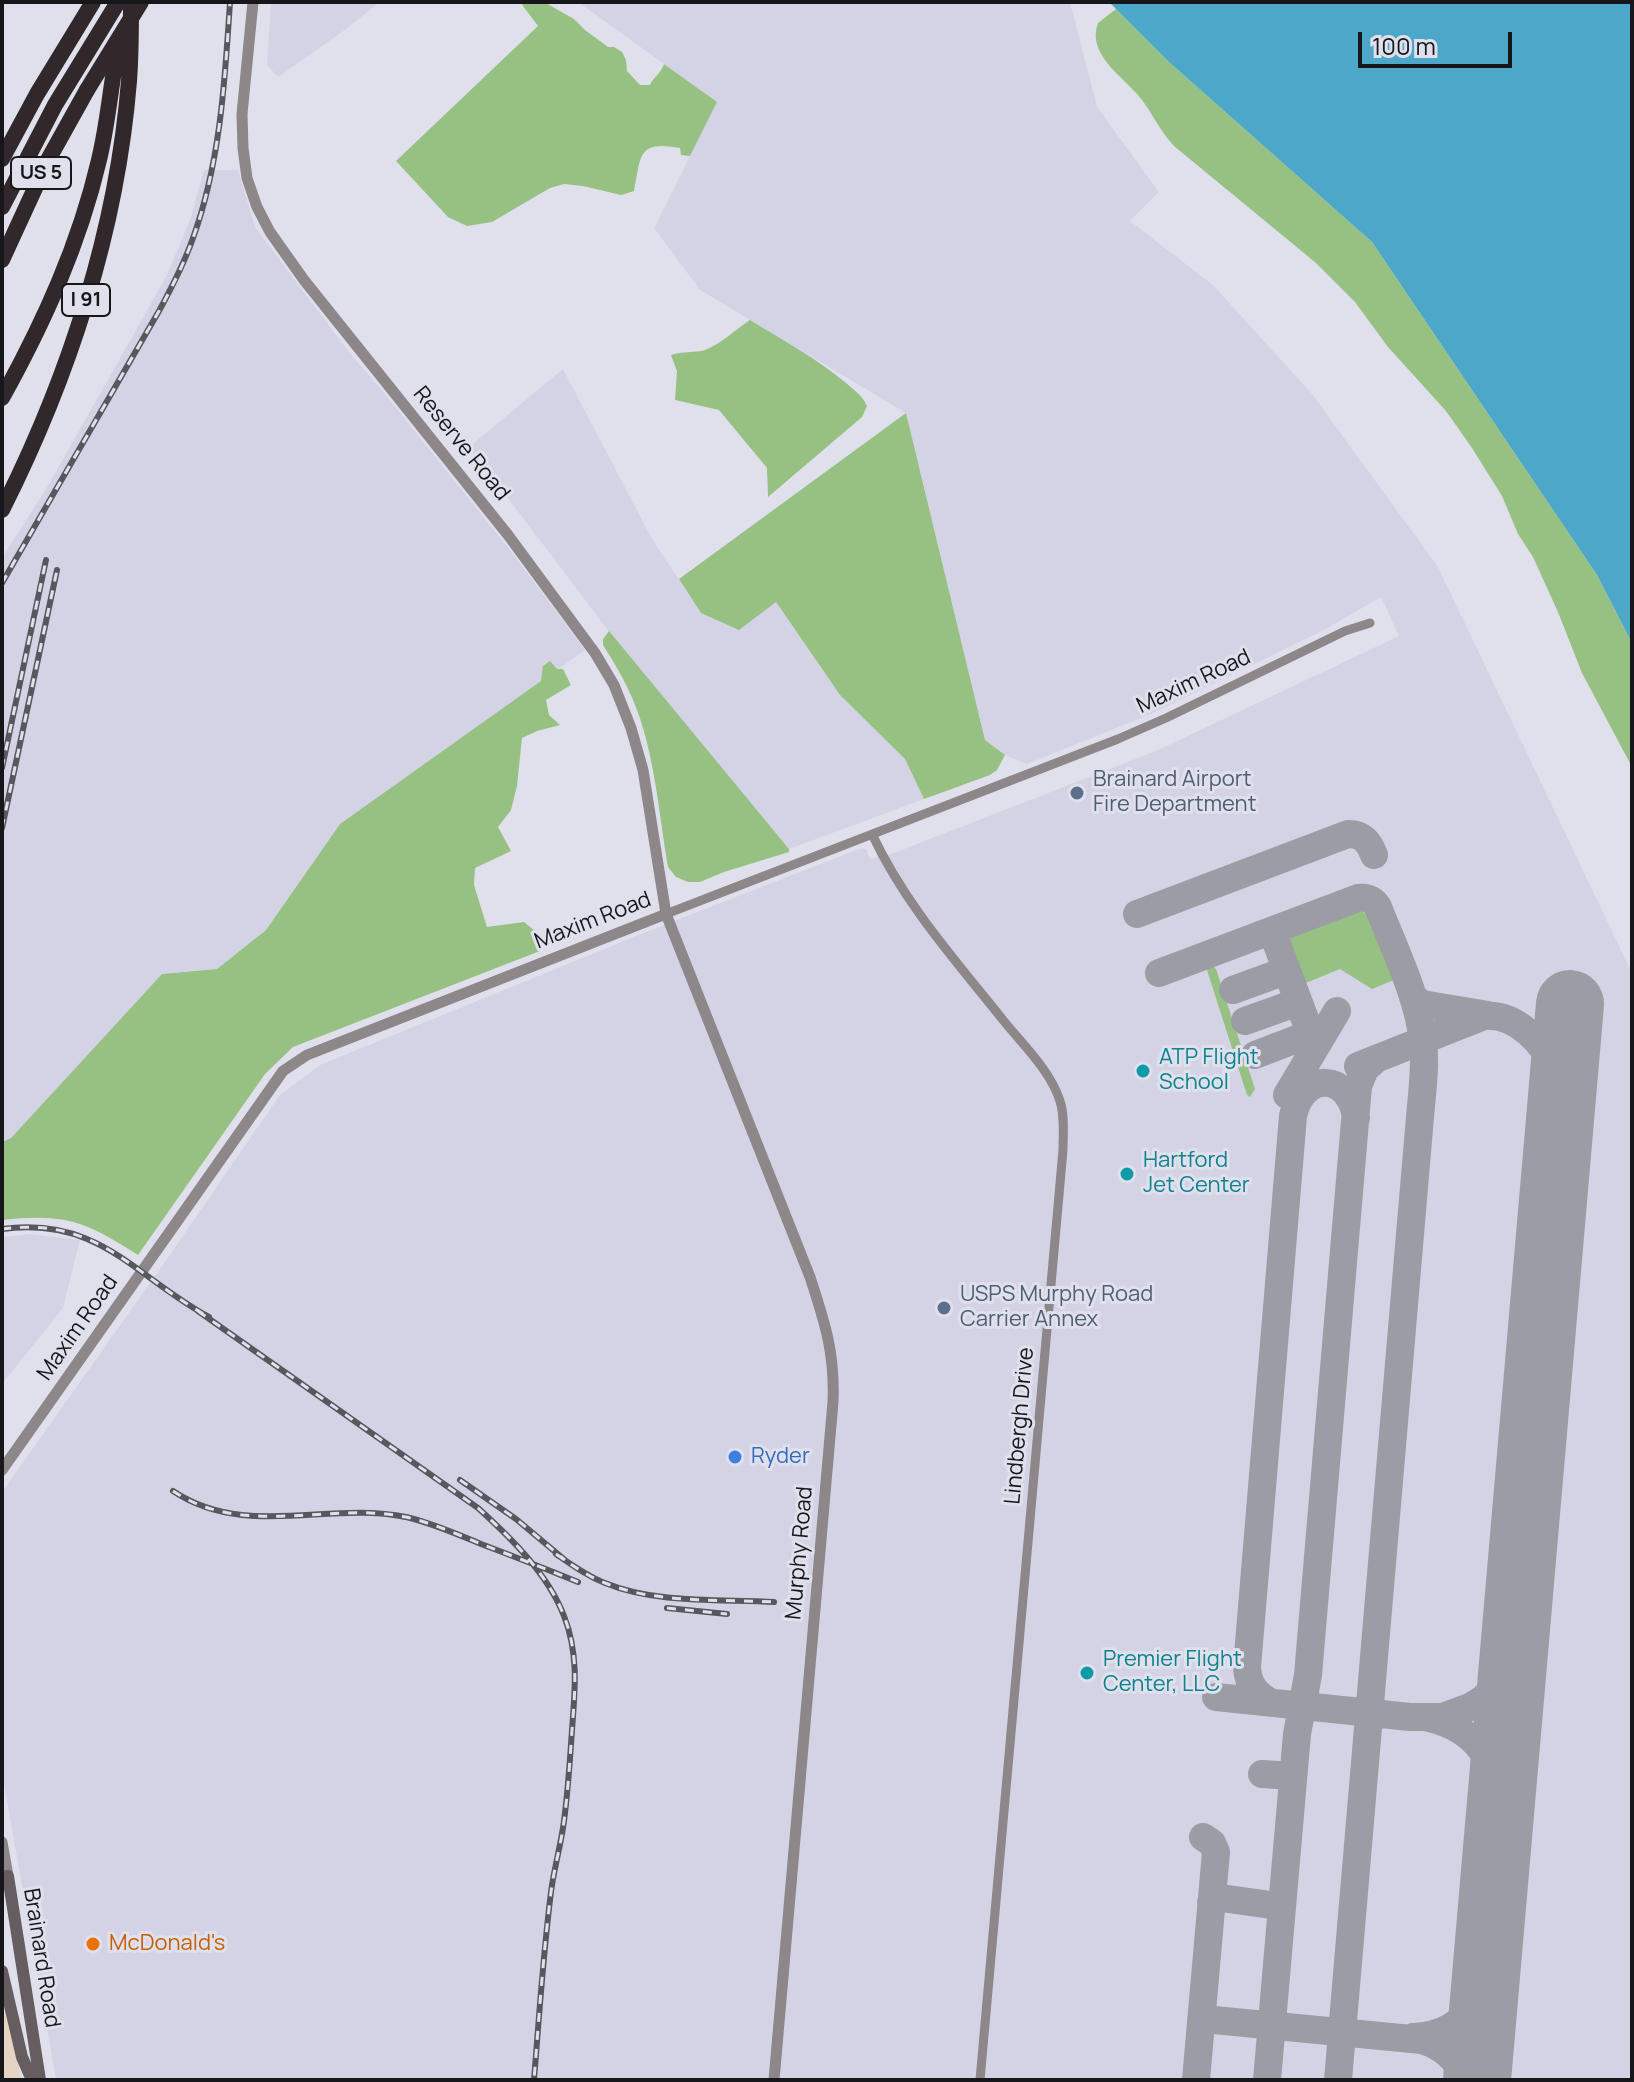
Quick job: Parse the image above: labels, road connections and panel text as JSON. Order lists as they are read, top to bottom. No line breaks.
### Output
{"streets":{"highway":["US 5","I 91"],"main road":["Brainard Road"],"street":["Reserve Road","Maxim Road","Lindbergh Drive","Murphy Road"]},"crossings":[["US 5","I 91"],["Reserve Road","Maxim Road"],["Reserve Road","Murphy Road"],["Maxim Road","Lindbergh Drive"],["Maxim Road","Murphy Road"]],"places":["Brainard Airport Fire Department","ATP Flight School","Hartford Jet Center","USPS Murphy Road Carrier Annex","Ryder","Premier Flight Center, LLC","McDonald's"],"scale_bar":"100 m"}
